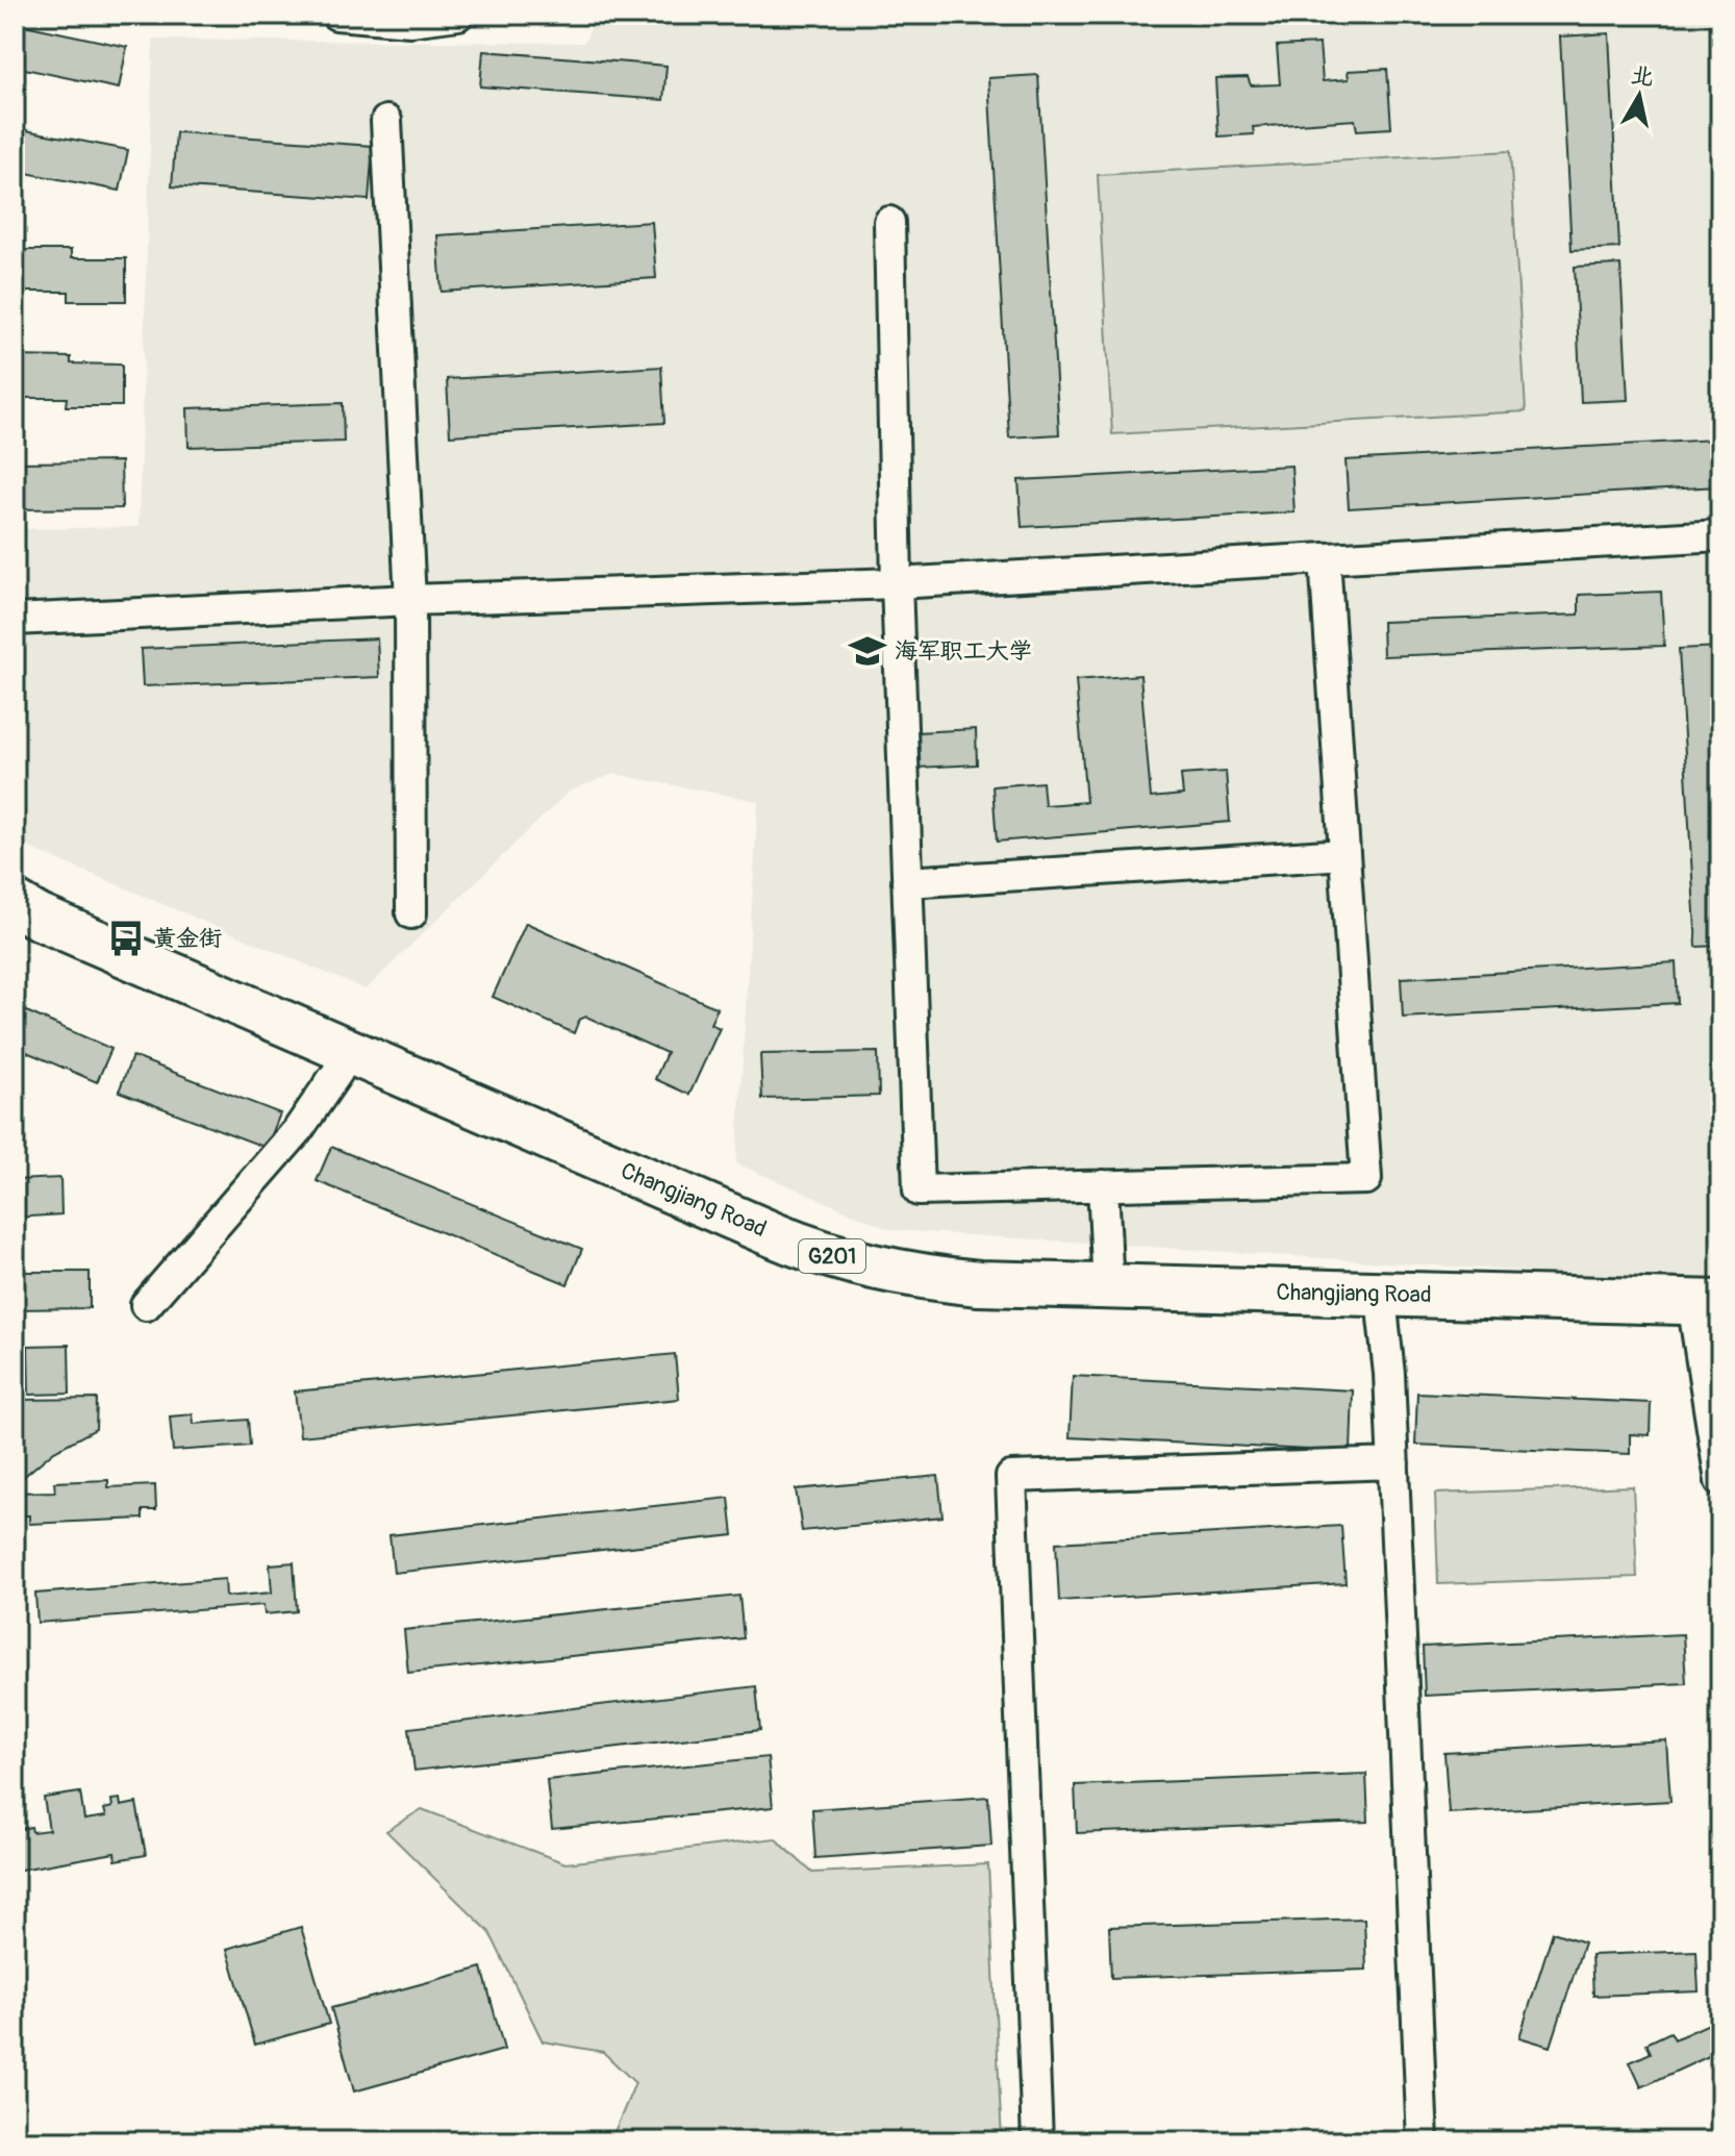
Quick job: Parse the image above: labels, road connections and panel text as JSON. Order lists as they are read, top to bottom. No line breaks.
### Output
{"streets":{"highway":["Changjiang Road","G201"]},"places":{"school or university":["海军职工大学"],"bus stop":["黄金街"]},"north":"top"}
